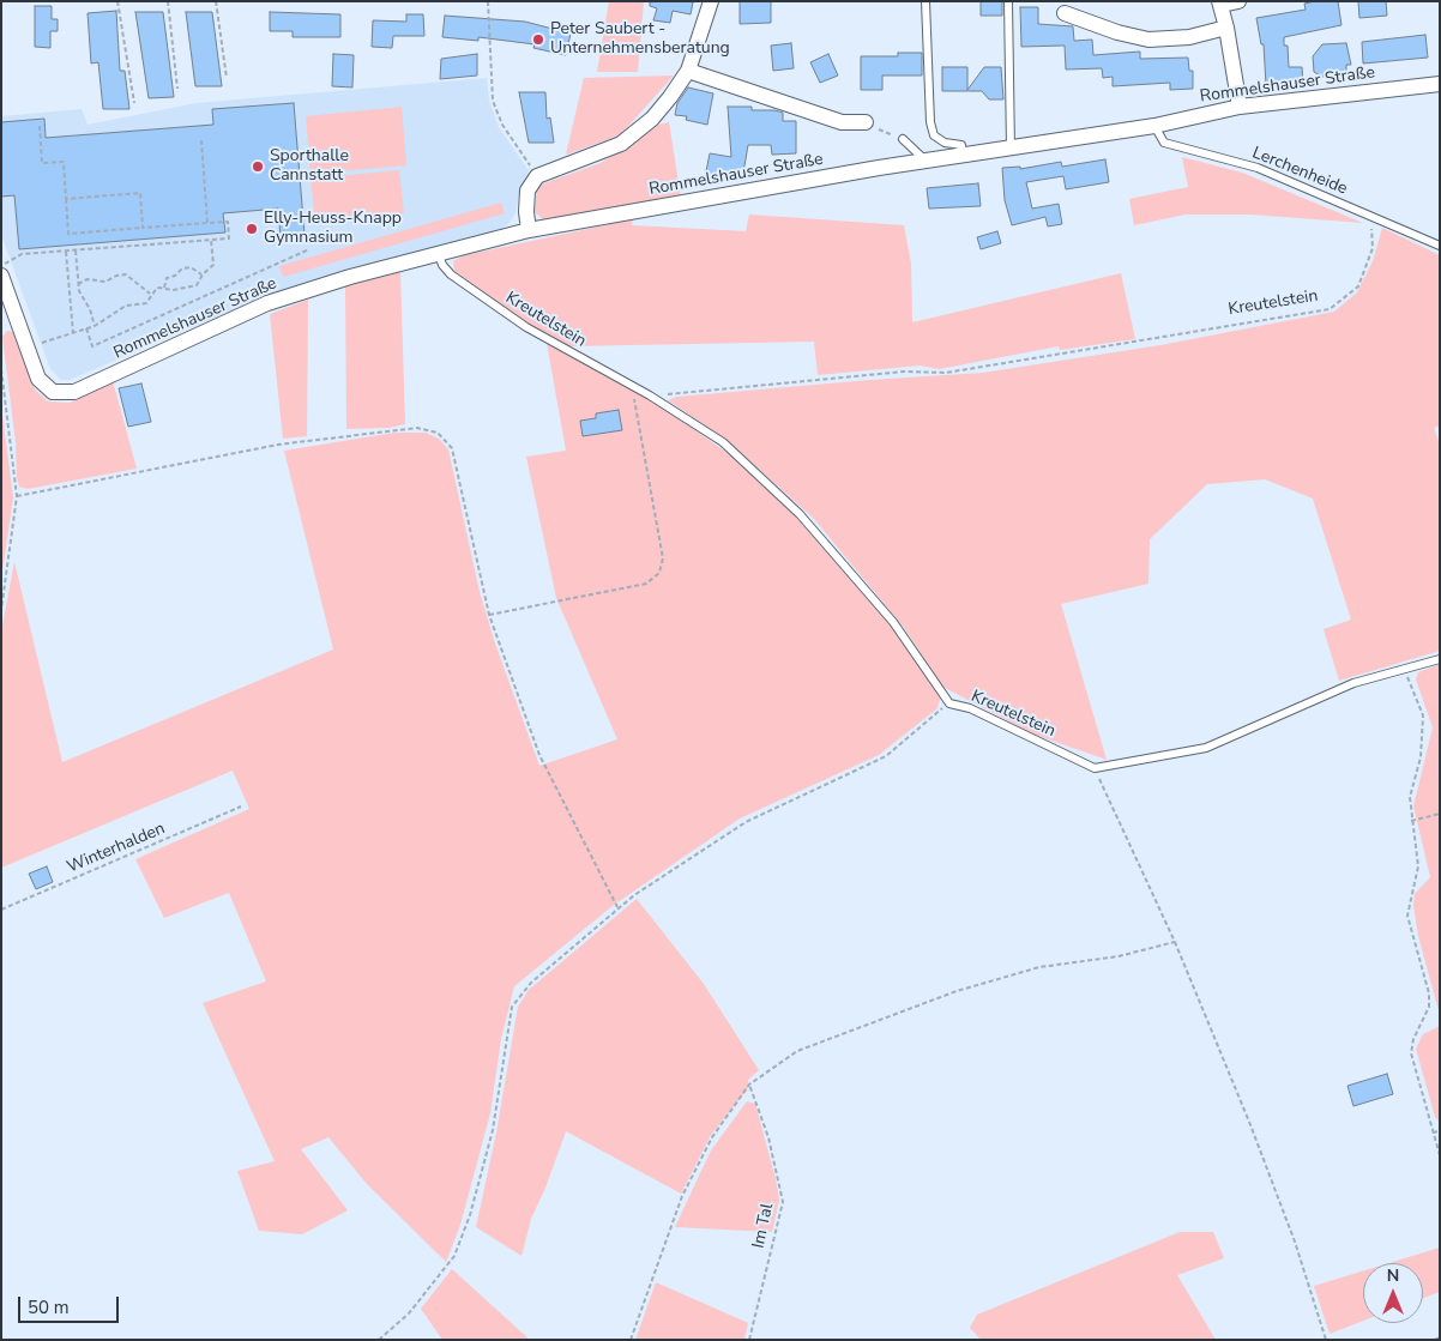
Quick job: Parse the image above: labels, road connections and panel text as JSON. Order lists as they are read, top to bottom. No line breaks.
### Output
{"streets":{"street":["Rommelshauser Straße"],"lane":["Lerchenheide","Kreutelstein"],"path":["Winterhalden","Im Tal"]},"crossings":[["Rommelshauser Straße","Lerchenheide"],["Rommelshauser Straße","Kreutelstein"],["Lerchenheide","Kreutelstein"]],"places":["Peter Saubert - Unternehmensberatung","Sporthalle Cannstatt","Elly-Heuss-Knapp Gymnasium"],"scale_bar":"50 m","north":"top"}
